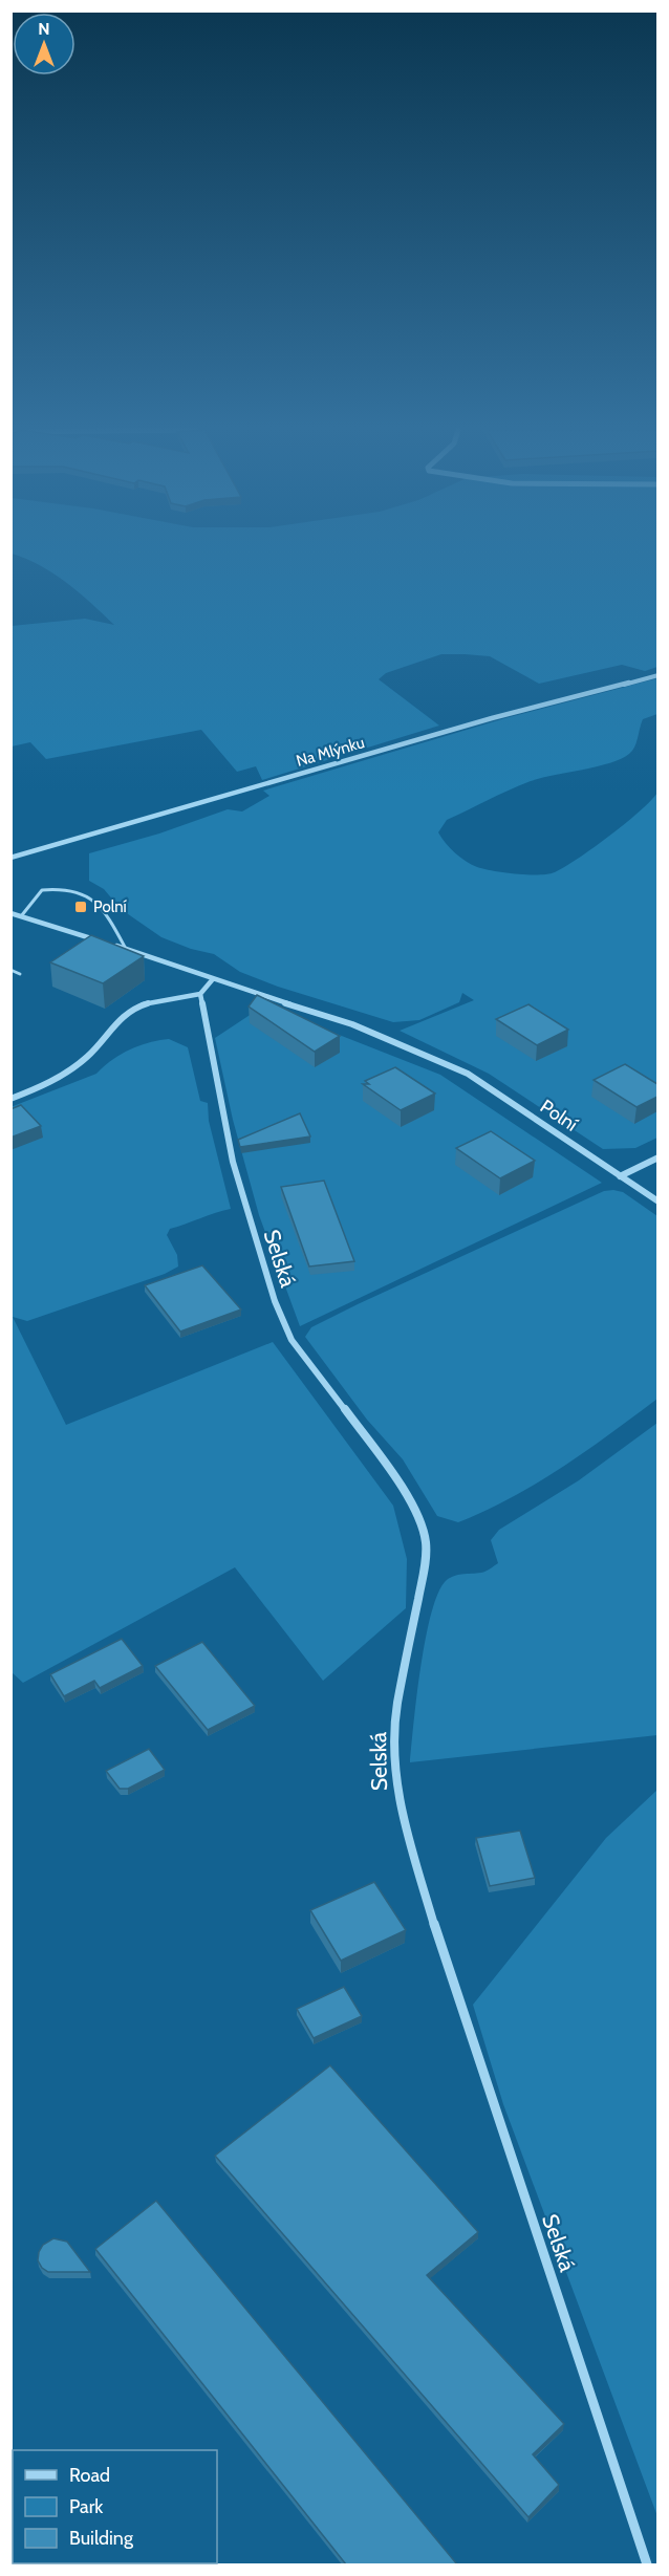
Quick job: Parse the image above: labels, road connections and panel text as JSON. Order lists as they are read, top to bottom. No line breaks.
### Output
{"streets":{"street":["Na Mlýnku","Polní","Selská"]},"places":{"transit":["Polní"]},"legend":["Road","Park","Building"],"north":"top"}
